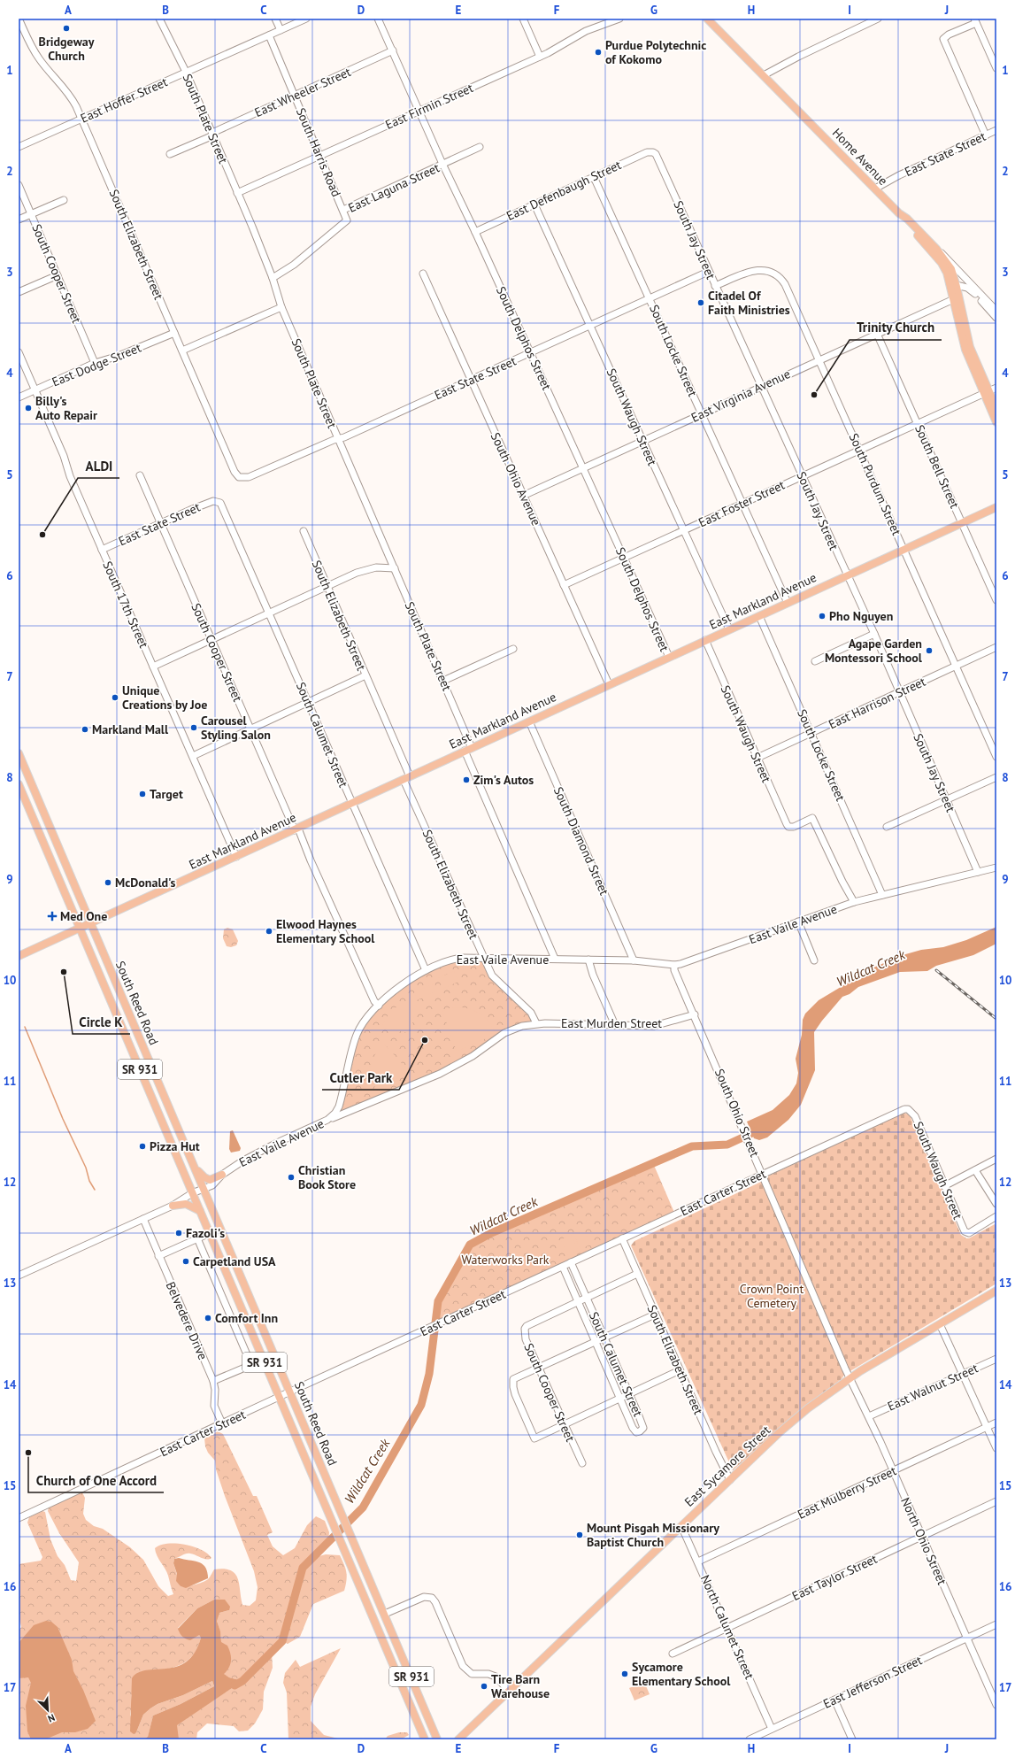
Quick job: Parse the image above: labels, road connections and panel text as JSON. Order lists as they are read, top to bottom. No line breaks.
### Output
{"streets":{"main road":["Home Avenue","East Markland Avenue","South Reed Road","SR 931","East Sycamore Street"],"street":["East Wheeler Street","East Hoffer Street","East Firmin Street","South Plate Street","South Harris Road","East State Street","East Laguna Street","East Defenbaugh Street","South Jay Street","South Elizabeth Street","South Cooper Street","South Delphos Street","South Locke Street","East Dodge Street","East Virginia Avenue","South Waugh Street","South Bell Street","South Ohio Avenue","South Purdum Street","East Foster Street","South 17th Street","East Harrison Street","South Calumet Street","South Diamond Street","East Vaile Avenue","East Murden Street","South Ohio Street","East Carter Street","Belvedere Drive","East Walnut Street","East Mulberry Street","North Ohio Street","East Taylor Street","North Calumet Street","East Jefferson Street"]},"crossings":[["East Wheeler Street","South Plate Street"],["East Wheeler Street","South Harris Road"],["East Wheeler Street","South Delphos Street"],["East Hoffer Street","South Plate Street"],["East Hoffer Street","South Harris Road"],["East Hoffer Street","South Elizabeth Street"],["East Firmin Street","South Plate Street"],["East Firmin Street","South Harris Road"],["East Firmin Street","South Delphos Street"],["South Plate Street","East State Street"],["South Plate Street","East Laguna Street"],["South Plate Street","East Markland Avenue"],["South Plate Street","East Vaile Avenue"],["South Harris Road","East Laguna Street"],["East State Street","Home Avenue"],["East State Street","South Jay Street"],["East State Street","South Elizabeth Street"],["East State Street","South Cooper Street"],["East State Street","South Delphos Street"],["East State Street","South Locke Street"],["East State Street","South Waugh Street"],["East State Street","South Ohio Avenue"],["East State Street","South 17th Street"],["East State Street","South Calumet Street"],["East Laguna Street","South Delphos Street"],["East Defenbaugh Street","South Jay Street"],["East Defenbaugh Street","South Delphos Street"],["East Defenbaugh Street","South Locke Street"],["East Defenbaugh Street","South Waugh Street"],["South Jay Street","East Virginia Avenue"],["South Jay Street","South Purdum Street"],["South Jay Street","East Foster Street"],["South Jay Street","East Markland Avenue"],["South Jay Street","East Harrison Street"],["South Jay Street","East Vaile Avenue"],["South Elizabeth Street","East Dodge Street"],["South Elizabeth Street","East Markland Avenue"],["South Elizabeth Street","East Vaile Avenue"],["South Elizabeth Street","East Murden Street"],["South Elizabeth Street","East Carter Street"],["South Elizabeth Street","East Sycamore Street"],["South Cooper Street","East Dodge Street"],["South Cooper Street","East Markland Avenue"],["South Cooper Street","South Calumet Street"],["South Cooper Street","East Vaile Avenue"],["South Delphos Street","East Virginia Avenue"],["South Delphos Street","East Foster Street"],["South Delphos Street","East Markland Avenue"],["South Locke Street","East Virginia Avenue"],["South Locke Street","East Foster Street"],["South Locke Street","East Markland Avenue"],["South Locke Street","East Harrison Street"],["South Locke Street","East Vaile Avenue"],["East Dodge Street","South 17th Street"],["East Virginia Avenue","South Waugh Street"],["East Virginia Avenue","South Bell Street"],["East Virginia Avenue","South Ohio Avenue"],["East Virginia Avenue","South Purdum Street"],["South Waugh Street","East Foster Street"],["South Waugh Street","East Markland Avenue"],["South Waugh Street","East Harrison Street"],["South Waugh Street","East Vaile Avenue"],["South Waugh Street","East Carter Street"],["South Bell Street","East Foster Street"],["South Bell Street","East Markland Avenue"],["South Ohio Avenue","East Foster Street"],["South Ohio Avenue","East Markland Avenue"],["South Purdum Street","East Foster Street"],["South Purdum Street","East Markland Avenue"],["South Purdum Street","East Harrison Street"],["East Markland Avenue","South 17th Street"],["East Markland Avenue","South Calumet Street"],["East Markland Avenue","South Diamond Street"],["East Markland Avenue","South Reed Road"],["South Calumet Street","East Vaile Avenue"],["South Calumet Street","East Carter Street"],["South Diamond Street","East Vaile Avenue"],["East Vaile Avenue","South Reed Road"],["East Vaile Avenue","South Ohio Street"],["East Vaile Avenue","Belvedere Drive"],["South Reed Road","SR 931"],["South Reed Road","East Carter Street"],["East Murden Street","South Ohio Street"],["South Ohio Street","East Carter Street"],["South Ohio Street","East Sycamore Street"],["South Ohio Street","North Ohio Street"],["East Carter Street","Belvedere Drive"],["East Walnut Street","North Ohio Street"],["East Sycamore Street","North Ohio Street"],["East Sycamore Street","North Calumet Street"],["East Mulberry Street","North Ohio Street"],["East Mulberry Street","North Calumet Street"],["North Ohio Street","East Taylor Street"],["North Ohio Street","East Jefferson Street"],["East Taylor Street","North Calumet Street"],["North Calumet Street","East Jefferson Street"]],"water":["Wildcat Creek"],"parks":["Waterworks Park","Crown Point Cemetery"],"places":{"other":["Bridgeway Church","Purdue Polytechnic of Kokomo","Citadel Of Faith Ministries","Trinity Church","Billy's Auto Repair","ALDI","Pho Nguyen","Agape Garden Montessori School","Unique Creations by Joe","Carousel Styling Salon","Markland Mall","Zim's Autos","Target","McDonald's","Elwood Haynes Elementary School","Circle K","Cutler Park","Pizza Hut","Christian Book Store","Fazoli's","Carpetland USA","Comfort Inn","Church of One Accord","Mount Pisgah Missionary Baptist Church","Sycamore Elementary School","Tire Barn Warehouse"],"health":["Med One"]},"north":"bottom right","grid":{"columns":["A","B","C","D","E","F","G","H","I","J"],"rows":["1","2","3","4","5","6","7","8","9","10","11","12","13","14","15","16","17"]}}
